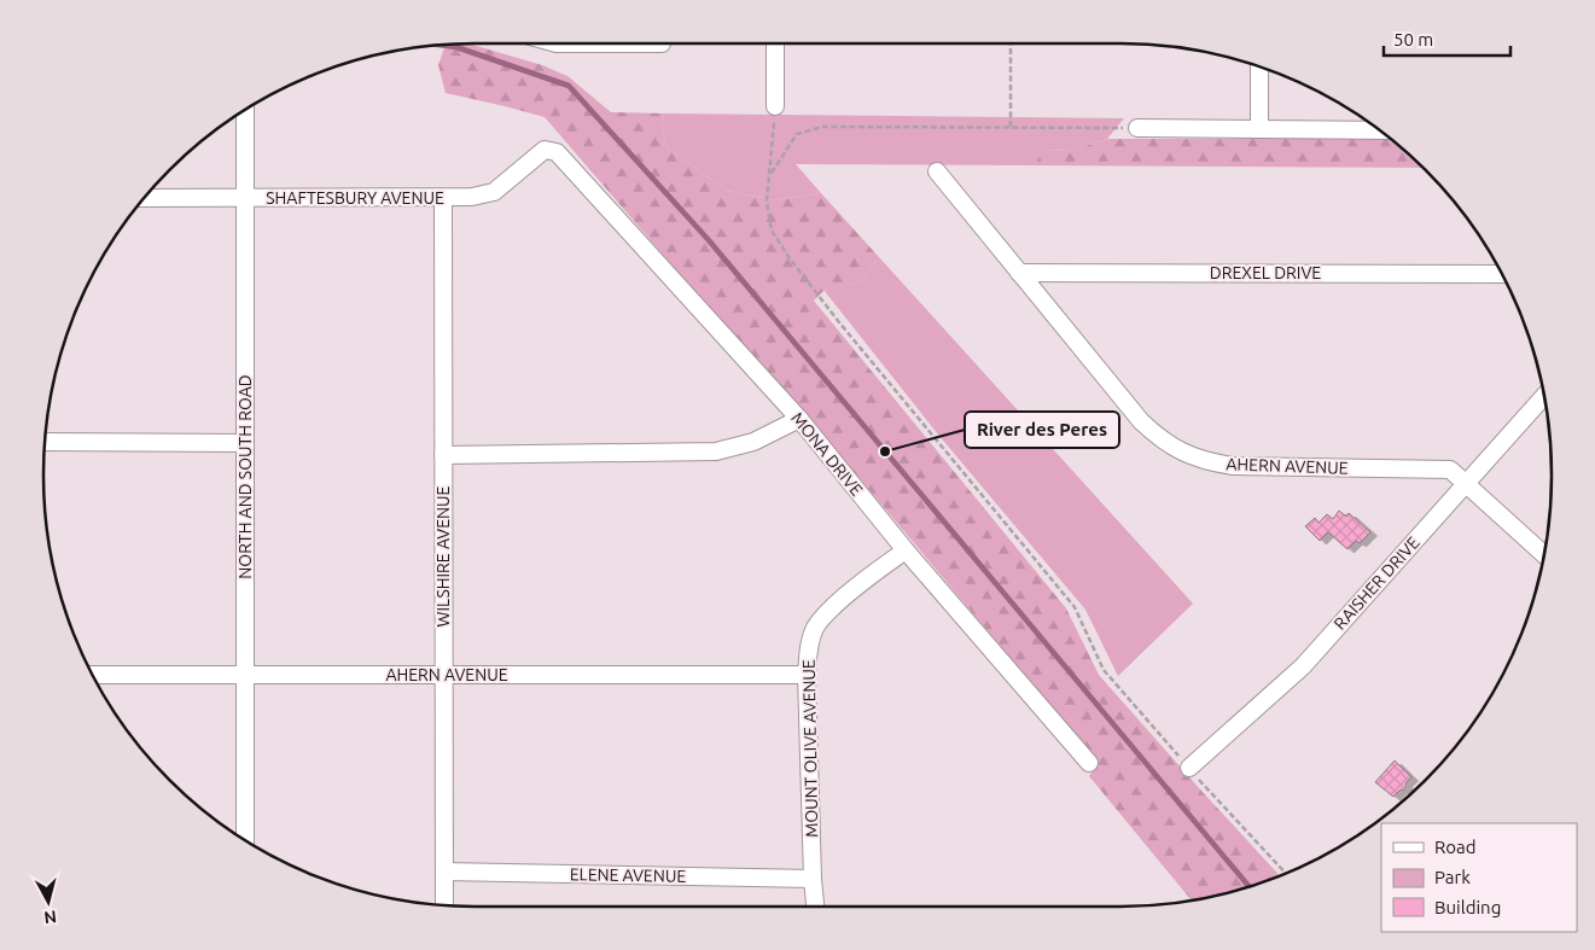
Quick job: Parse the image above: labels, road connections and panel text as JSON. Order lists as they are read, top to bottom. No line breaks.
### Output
{"streets":{"street":["SHAFTESBURY AVENUE","DREXEL DRIVE","MONA DRIVE","AHERN AVENUE","NORTH AND SOUTH ROAD","WILSHIRE AVENUE","RAISHER DRIVE","MOUNT OLIVE AVENUE","ELENE AVENUE"]},"crossings":[["SHAFTESBURY AVENUE","MONA DRIVE"],["SHAFTESBURY AVENUE","NORTH AND SOUTH ROAD"],["SHAFTESBURY AVENUE","WILSHIRE AVENUE"],["DREXEL DRIVE","AHERN AVENUE"],["MONA DRIVE","MOUNT OLIVE AVENUE"],["AHERN AVENUE","NORTH AND SOUTH ROAD"],["AHERN AVENUE","WILSHIRE AVENUE"],["AHERN AVENUE","RAISHER DRIVE"],["AHERN AVENUE","MOUNT OLIVE AVENUE"],["WILSHIRE AVENUE","ELENE AVENUE"],["MOUNT OLIVE AVENUE","ELENE AVENUE"]],"places":["River des Peres"],"legend":["Road","Park","Building"],"scale_bar":"50 m","north":"bottom"}
